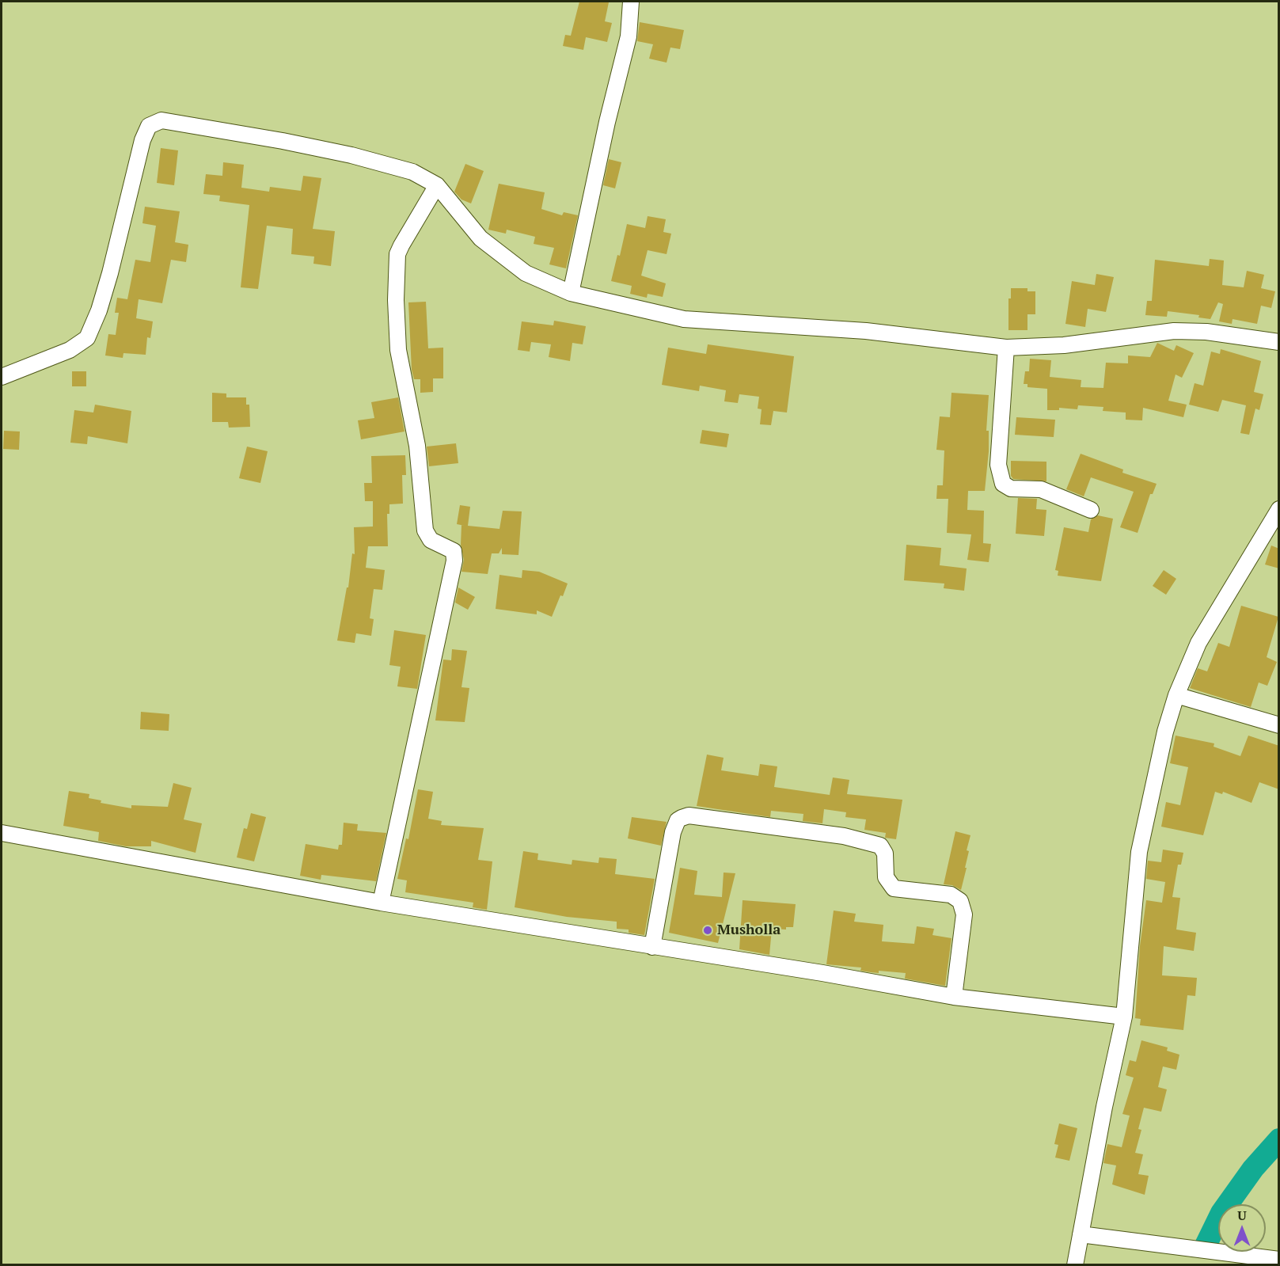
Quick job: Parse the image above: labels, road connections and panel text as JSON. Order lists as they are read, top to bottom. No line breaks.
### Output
{"places":["Musholla"],"north":"top"}
